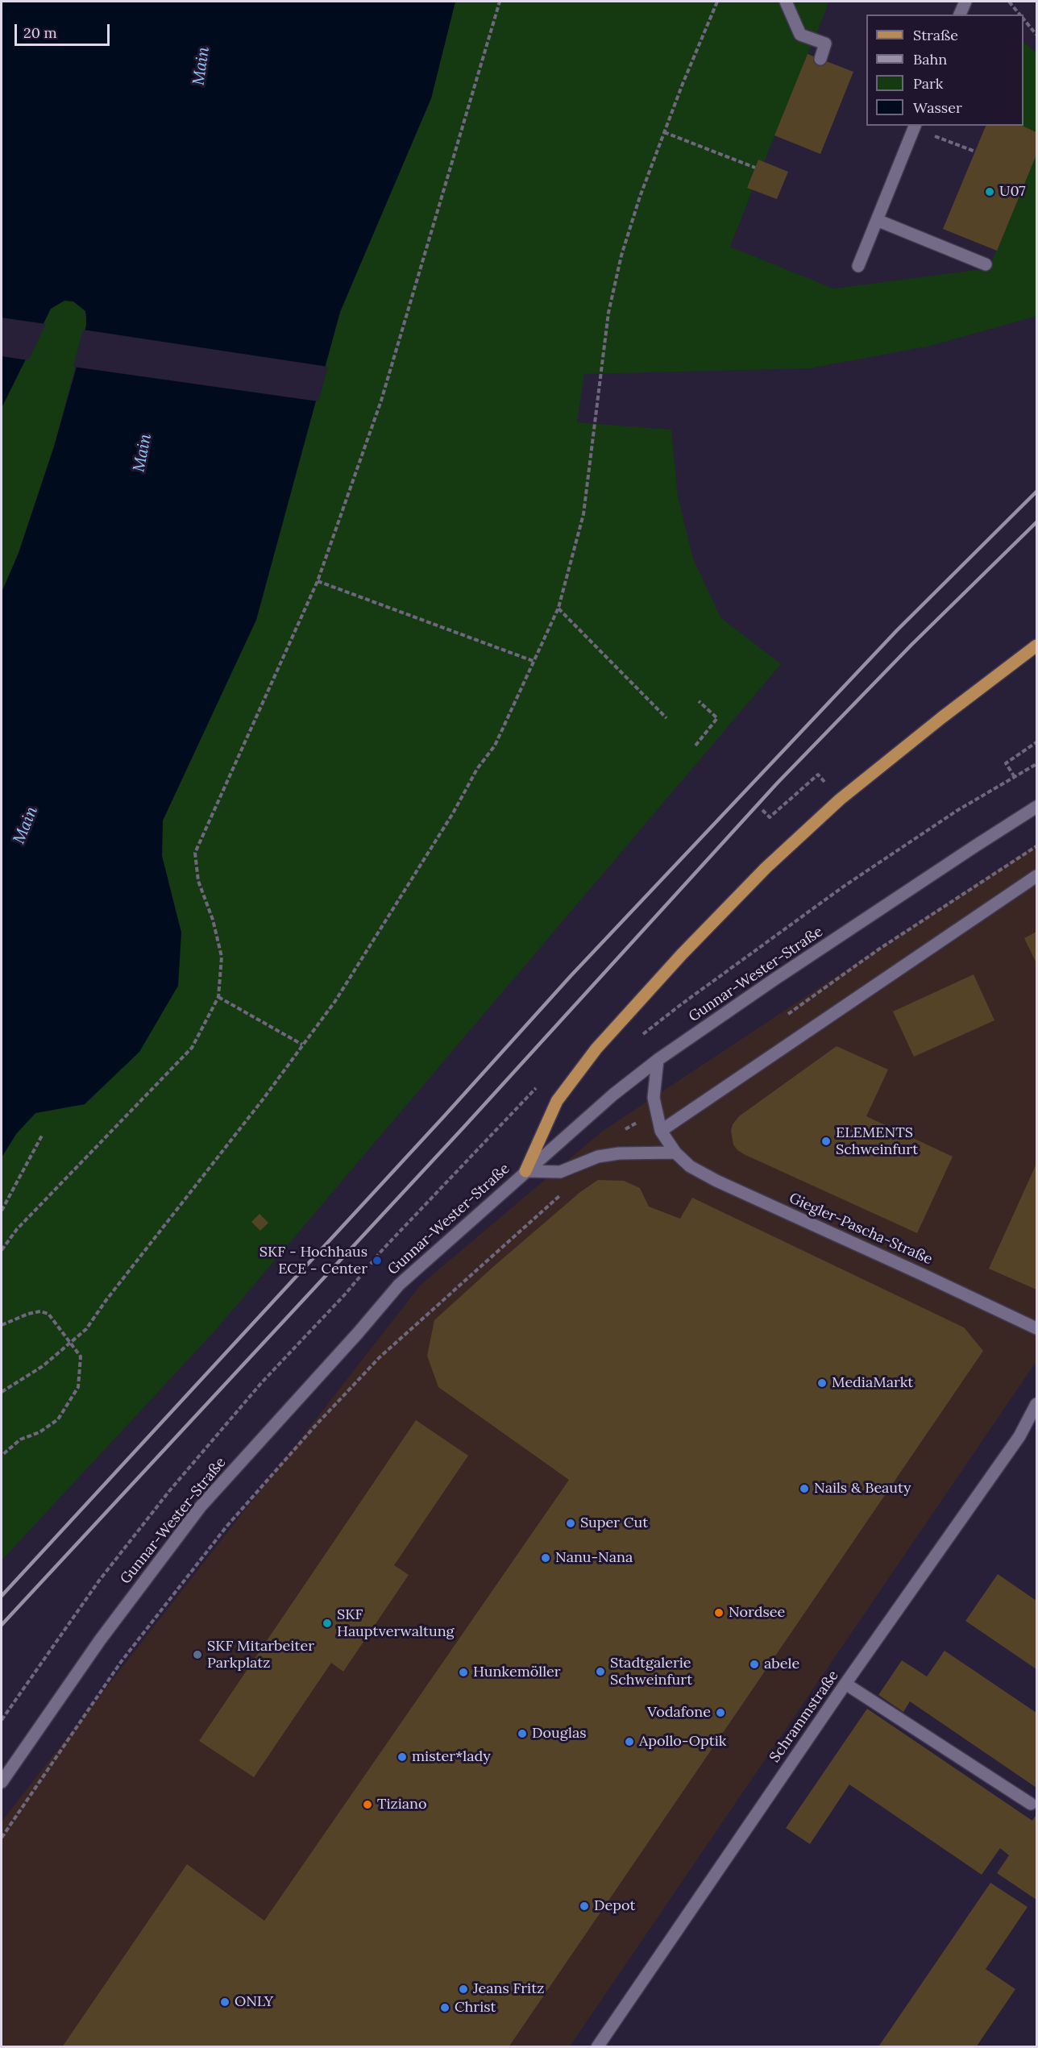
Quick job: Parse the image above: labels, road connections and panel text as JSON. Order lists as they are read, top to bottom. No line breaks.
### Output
{"streets":{"street":["Gunnar-Wester-Straße","Giegler-Pascha-Straße","Schrammstraße"]},"crossings":[["Gunnar-Wester-Straße","Giegler-Pascha-Straße"]],"water":["Main"],"places":["U07","ELEMENTS Schweinfurt","SKF - Hochhaus ECE - Center","MediaMarkt","Nails & Beauty","Super Cut","Nanu-Nana","Nordsee","SKF Hauptverwaltung","SKF Mitarbeiter Parkplatz","abele","Stadtgalerie Schweinfurt","Hunkemöller","Vodafone","Douglas","Apollo-Optik","mister*lady","Tiziano","Depot","Jeans Fritz","ONLY","Christ"],"legend":["Straße","Bahn","Park","Wasser"],"scale_bar":"20 m"}
